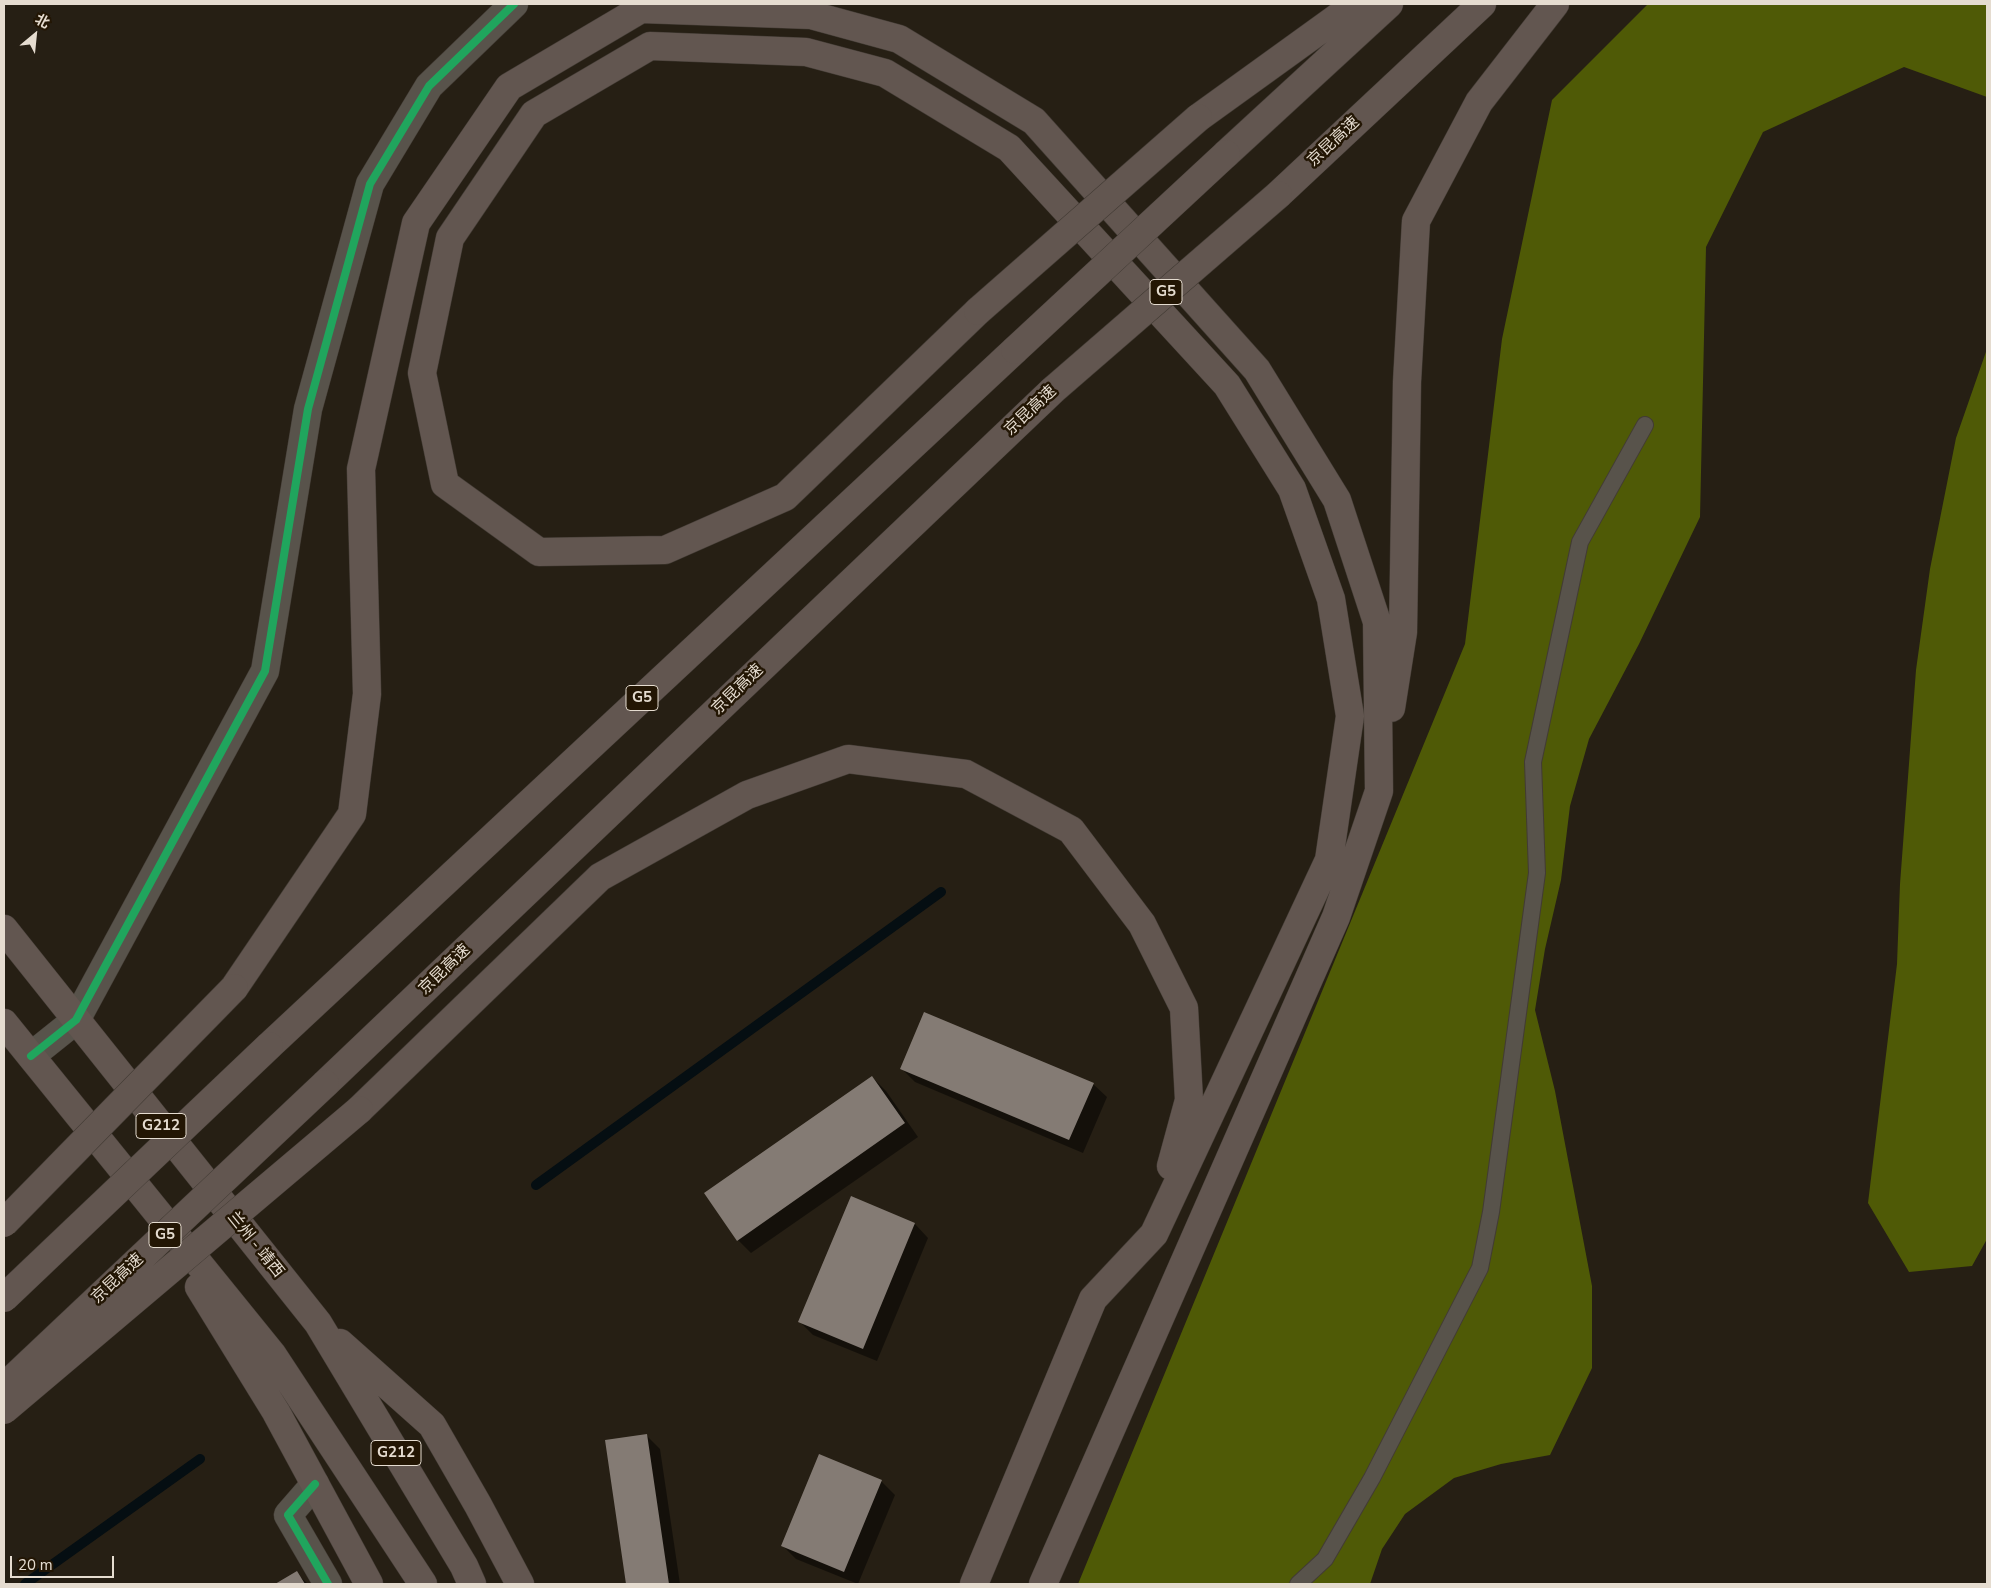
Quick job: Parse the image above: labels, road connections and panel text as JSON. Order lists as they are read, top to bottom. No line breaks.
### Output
{"streets":{"highway":["京昆高速","G5","G212","兰州 - 靖西"]},"scale_bar":"20 m","north":"top right"}
